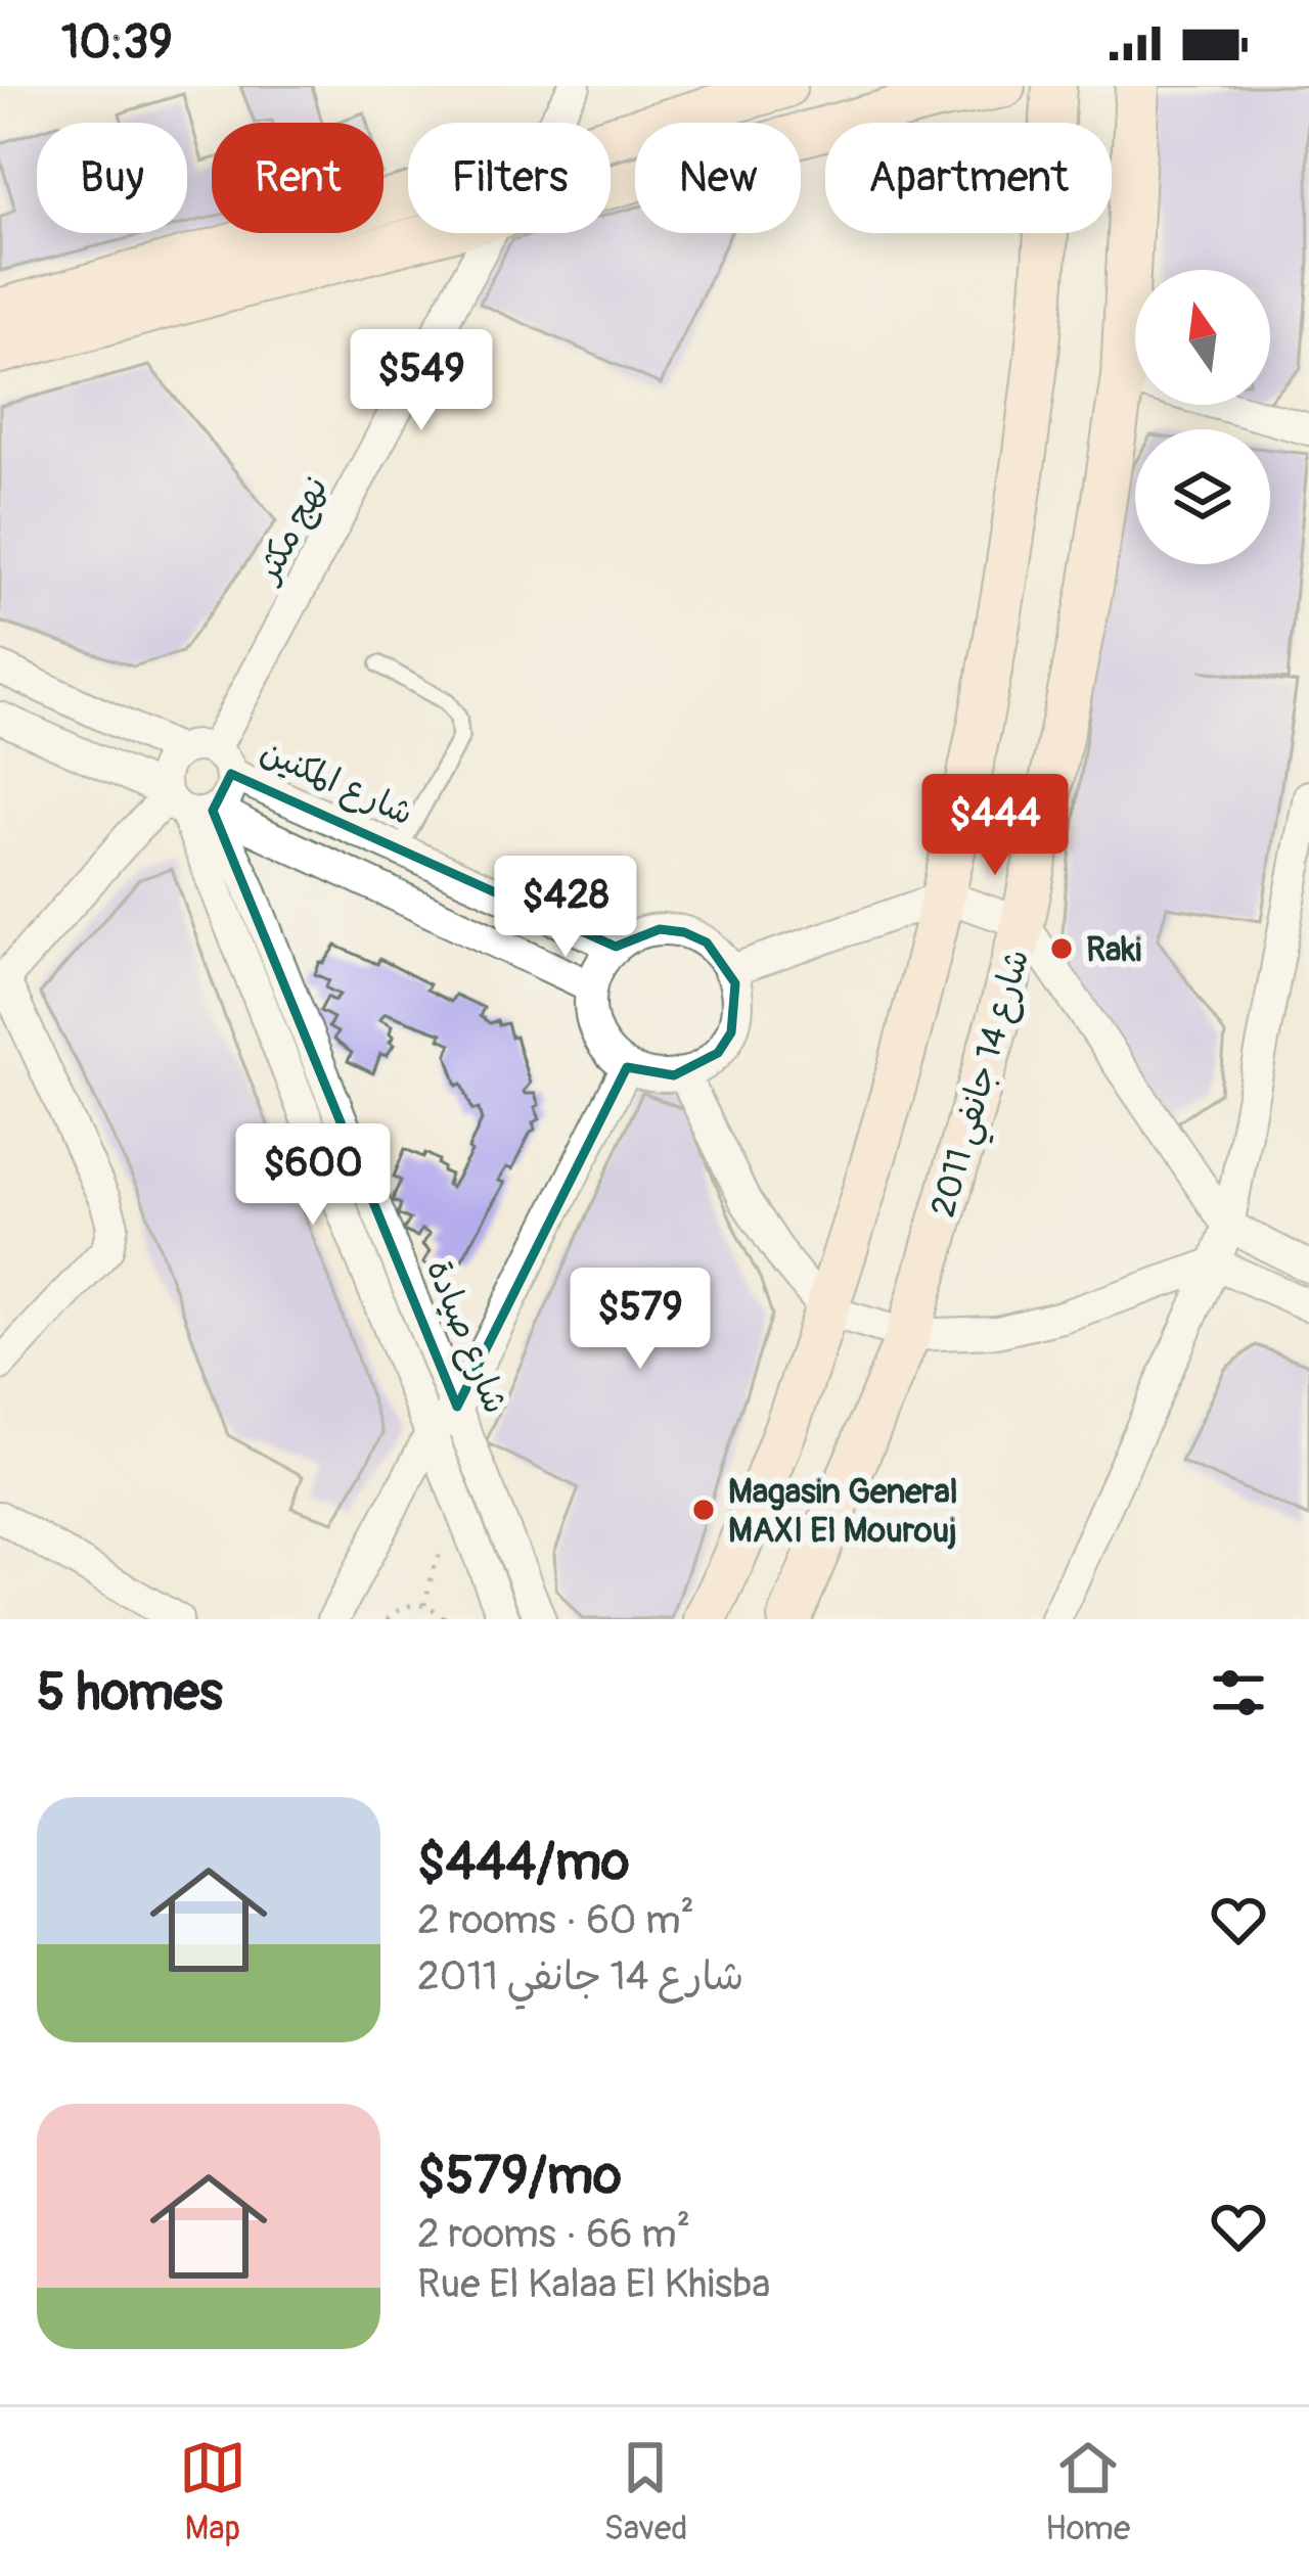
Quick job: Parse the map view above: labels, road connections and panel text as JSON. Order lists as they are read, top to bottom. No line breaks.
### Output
{"streets":{"street":["نهج مكثر","شارع المكنين","شارع 14 جانفي 2011","شارع صيادة"]},"crossings":[["نهج مكثر","شارع المكنين"],["نهج مكثر","شارع صيادة"],["شارع المكنين","شارع صيادة"]],"places":["Raki","Magasin General MAXI El Mourouj"],"north":"top","page":{"status":"10:39","chip":["Buy","Rent","Filters","New","Apartment"],"price":["$549","$444","$428","$600","$579"],"heading":"5 homes","list":[{"name":"$444/mo","note":"2 rooms · 60 m² · شارع 14 جانفي 2011"},{"name":"$579/mo","note":"2 rooms · 66 m² · Rue El Kalaa El Khisba"}],"tabs":["Map","Saved","Home"]}}
